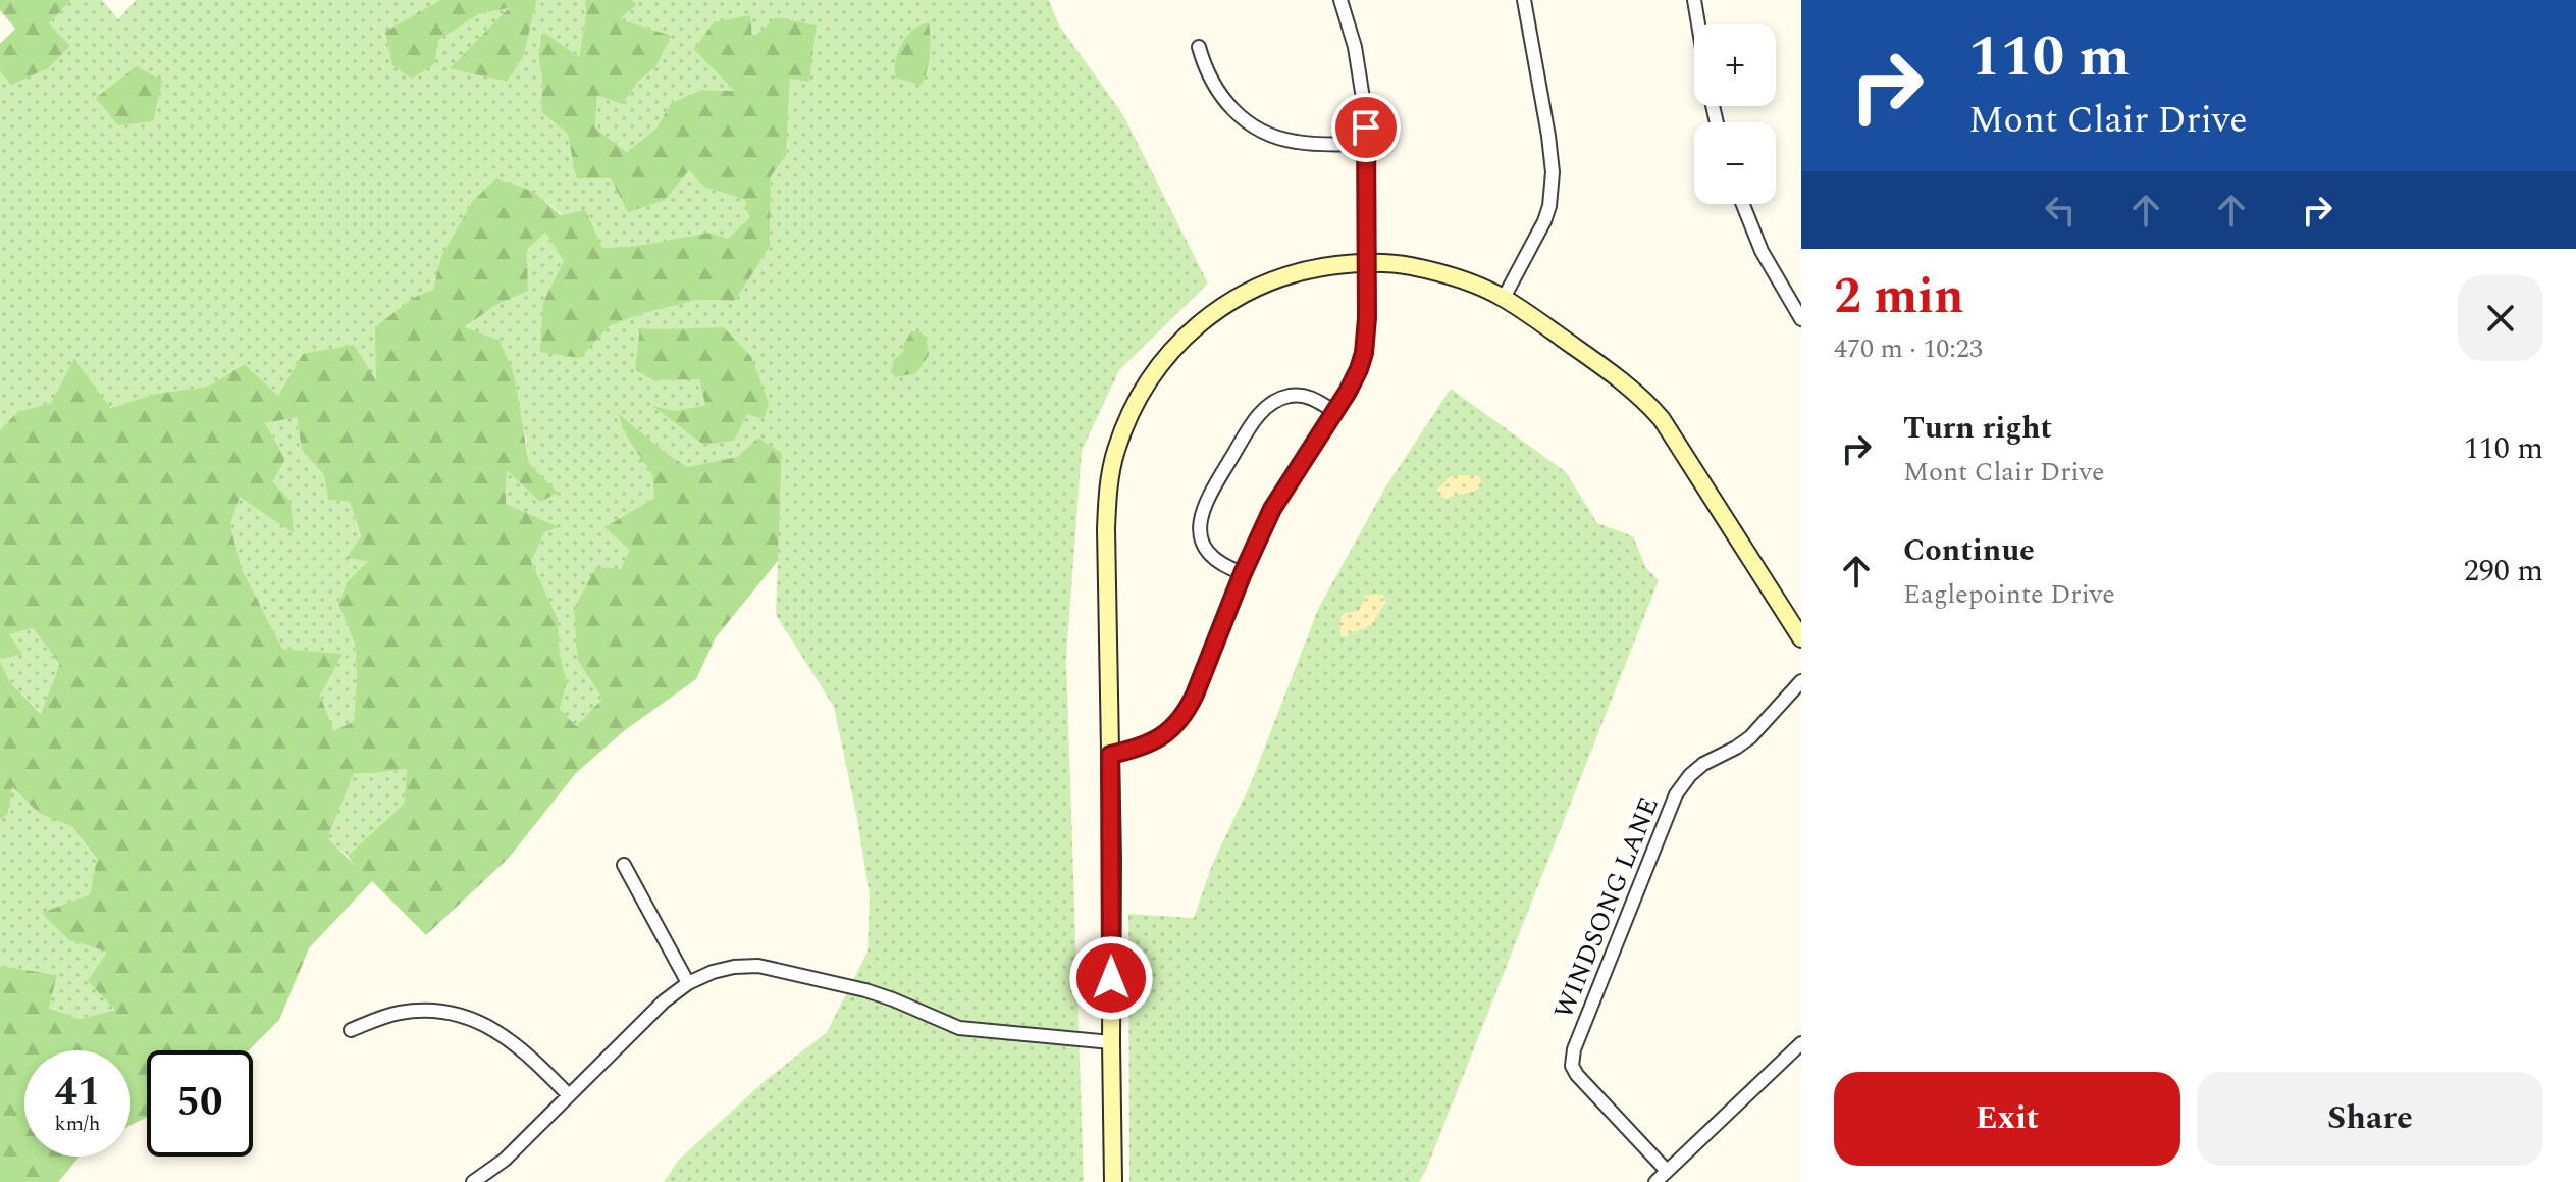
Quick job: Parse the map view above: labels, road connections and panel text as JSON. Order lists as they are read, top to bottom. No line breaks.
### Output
{"streets":{"street":["WINDSONG LANE"]},"page":{"turn":["110 m","Mont Clair Drive"],"map_buttons":["+","−"],"heading":["2 min","470 m · 10:23"],"list":[{"name":"Turn right","note":"Mont Clair Drive","value":"110 m"},{"name":"Continue","note":"Eaglepointe Drive","value":"290 m"}],"speed":"41 km/h","limit":"50","buttons":["Exit","Share"]}}
